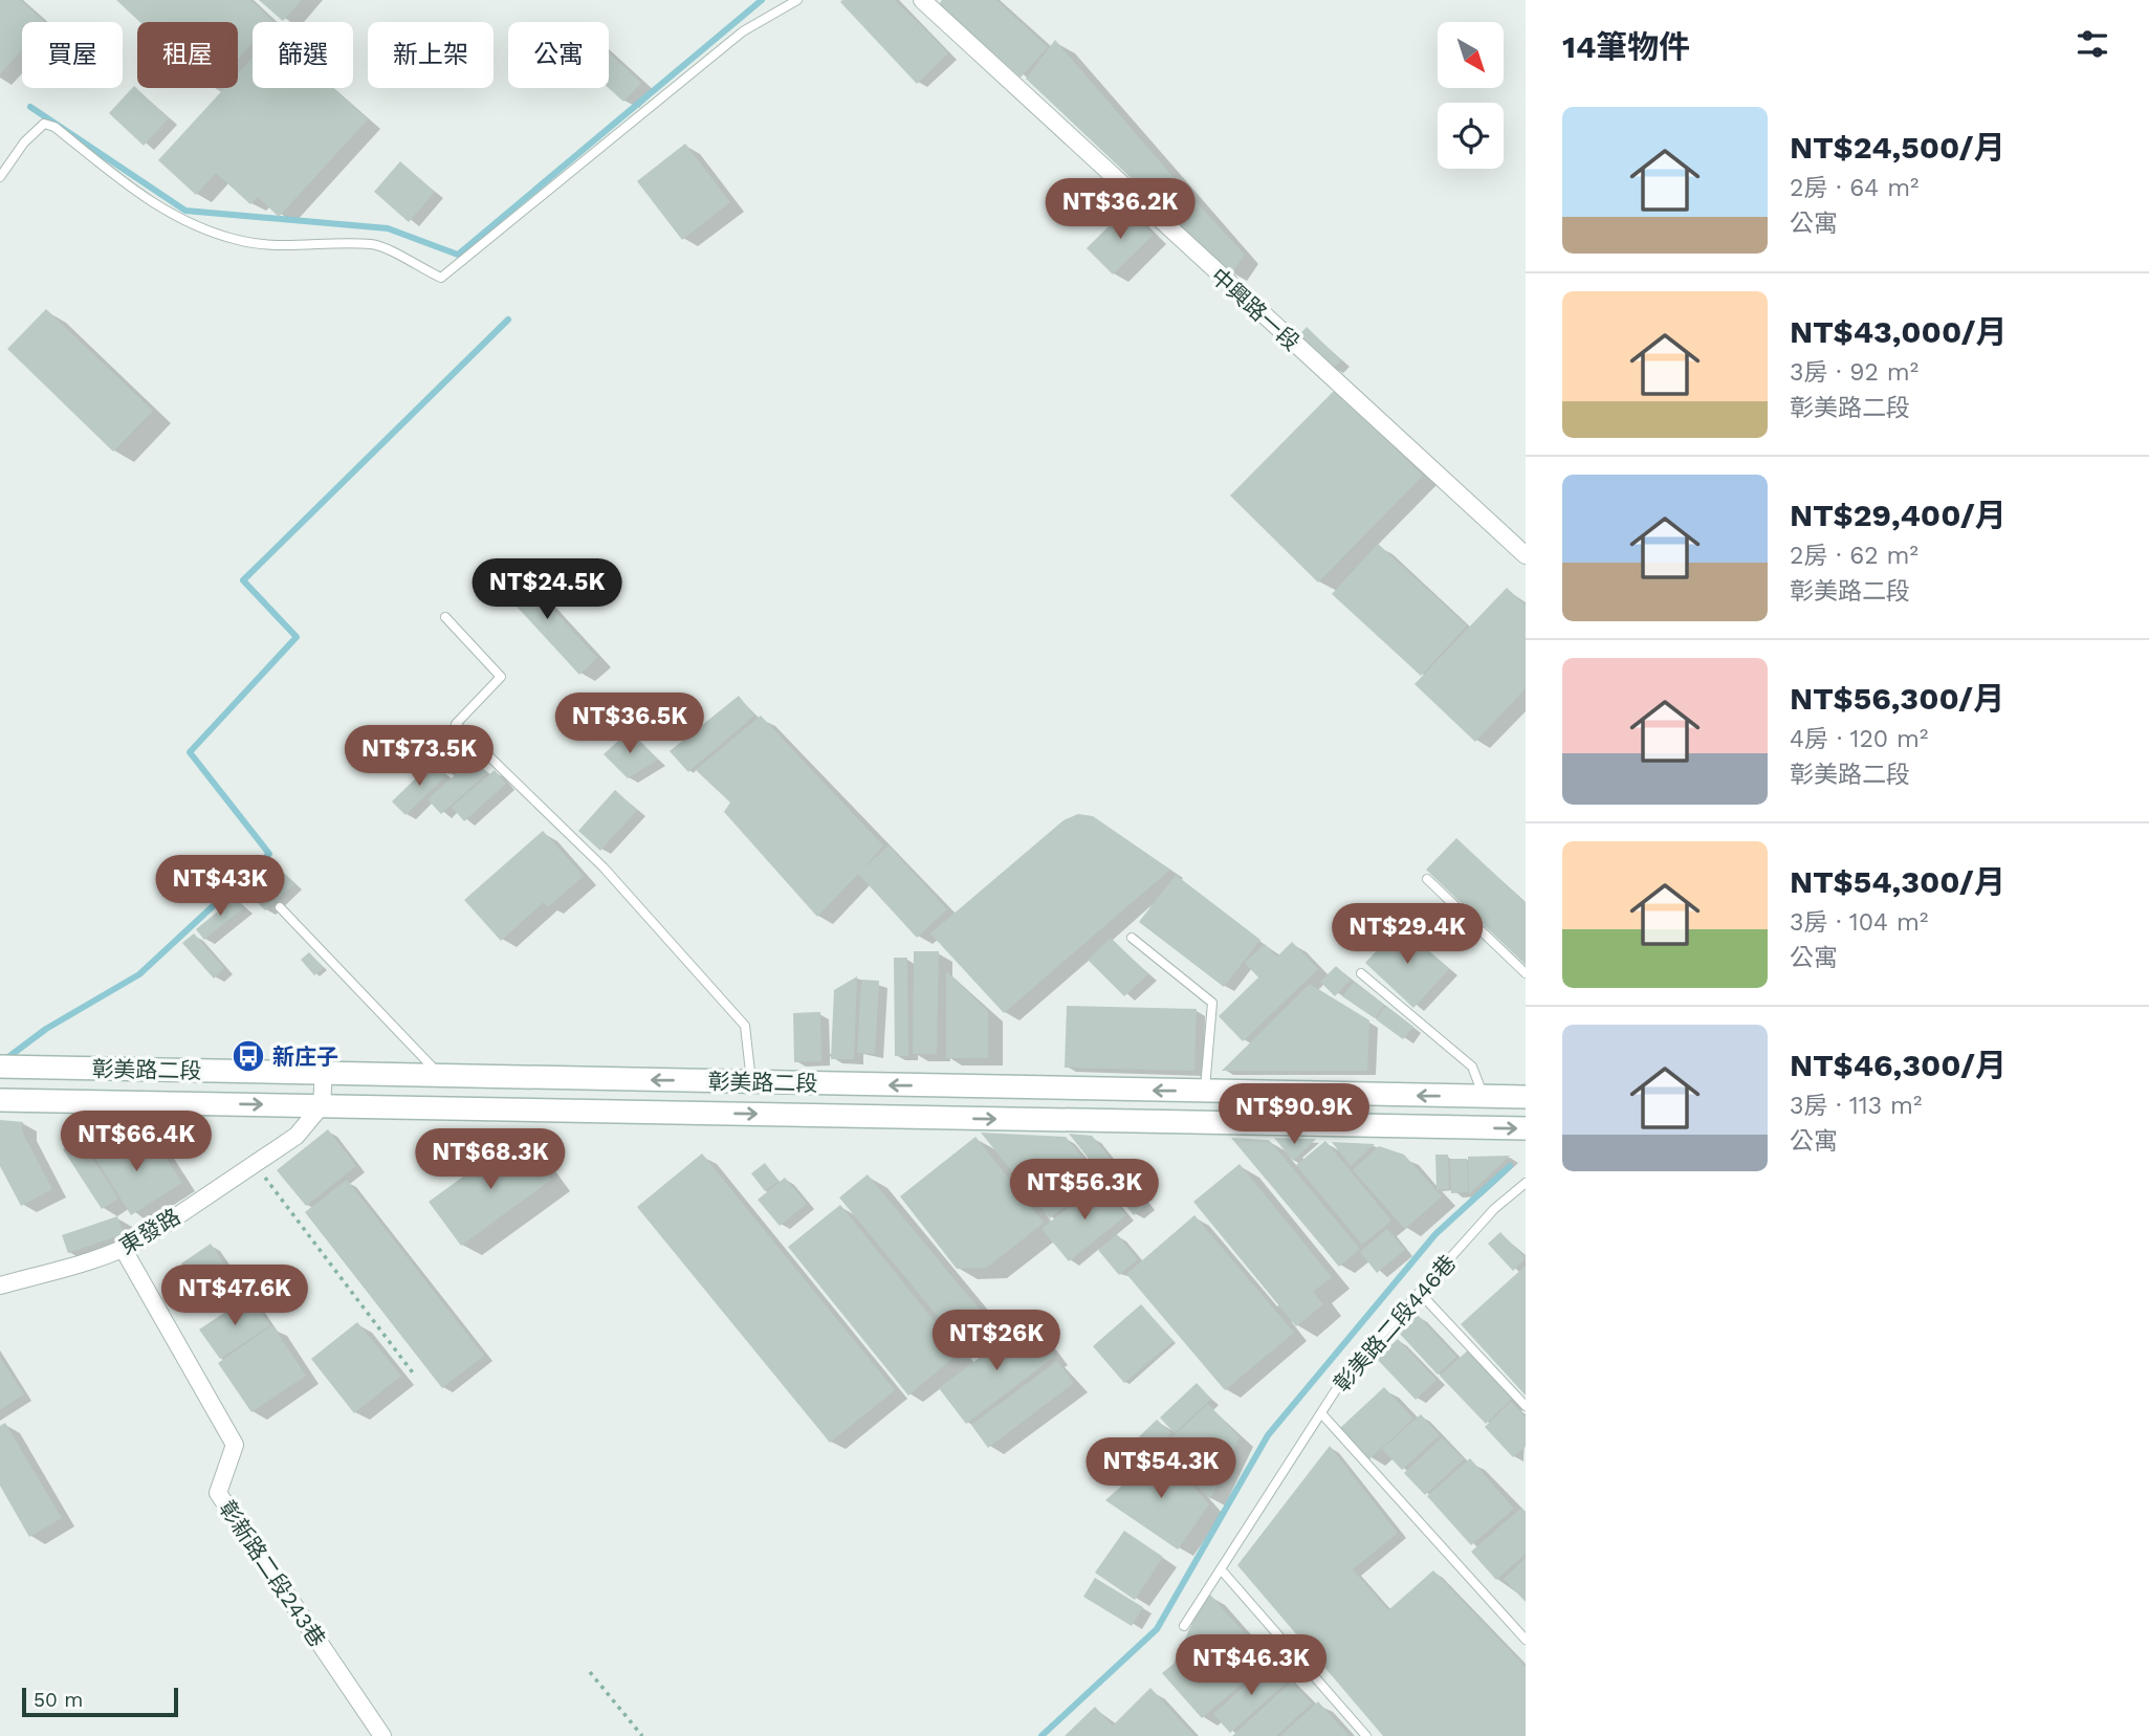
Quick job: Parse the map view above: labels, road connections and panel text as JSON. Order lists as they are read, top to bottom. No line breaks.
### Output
{"streets":{"main road":["彰美路二段"],"street":["中興路一段","東發路","彰新路二段243巷"],"lane":["彰美路二段446巷"]},"crossings":[["彰美路二段","東發路"],["東發路","彰新路二段243巷"]],"places":{"bus stop":["新庄子"]},"scale_bar":"50 m","north":"bottom right","page":{"heading":"14筆物件","chip":["買屋","租屋","篩選","新上架","公寓"],"list":[{"name":"NT$24,500/月","note":"2房 · 64 m² · 公寓"},{"name":"NT$43,000/月","note":"3房 · 92 m² · 彰美路二段"},{"name":"NT$29,400/月","note":"2房 · 62 m² · 彰美路二段"},{"name":"NT$56,300/月","note":"4房 · 120 m² · 彰美路二段"},{"name":"NT$54,300/月","note":"3房 · 104 m² · 公寓"},{"name":"NT$46,300/月","note":"3房 · 113 m² · 公寓"}],"price":["NT$36.2K","NT$24.5K","NT$36.5K","NT$73.5K","NT$43K","NT$29.4K","NT$90.9K","NT$66.4K","NT$68.3K","NT$56.3K","NT$47.6K","NT$26K","NT$54.3K","NT$46.3K"],"scale":"50 m"}}
